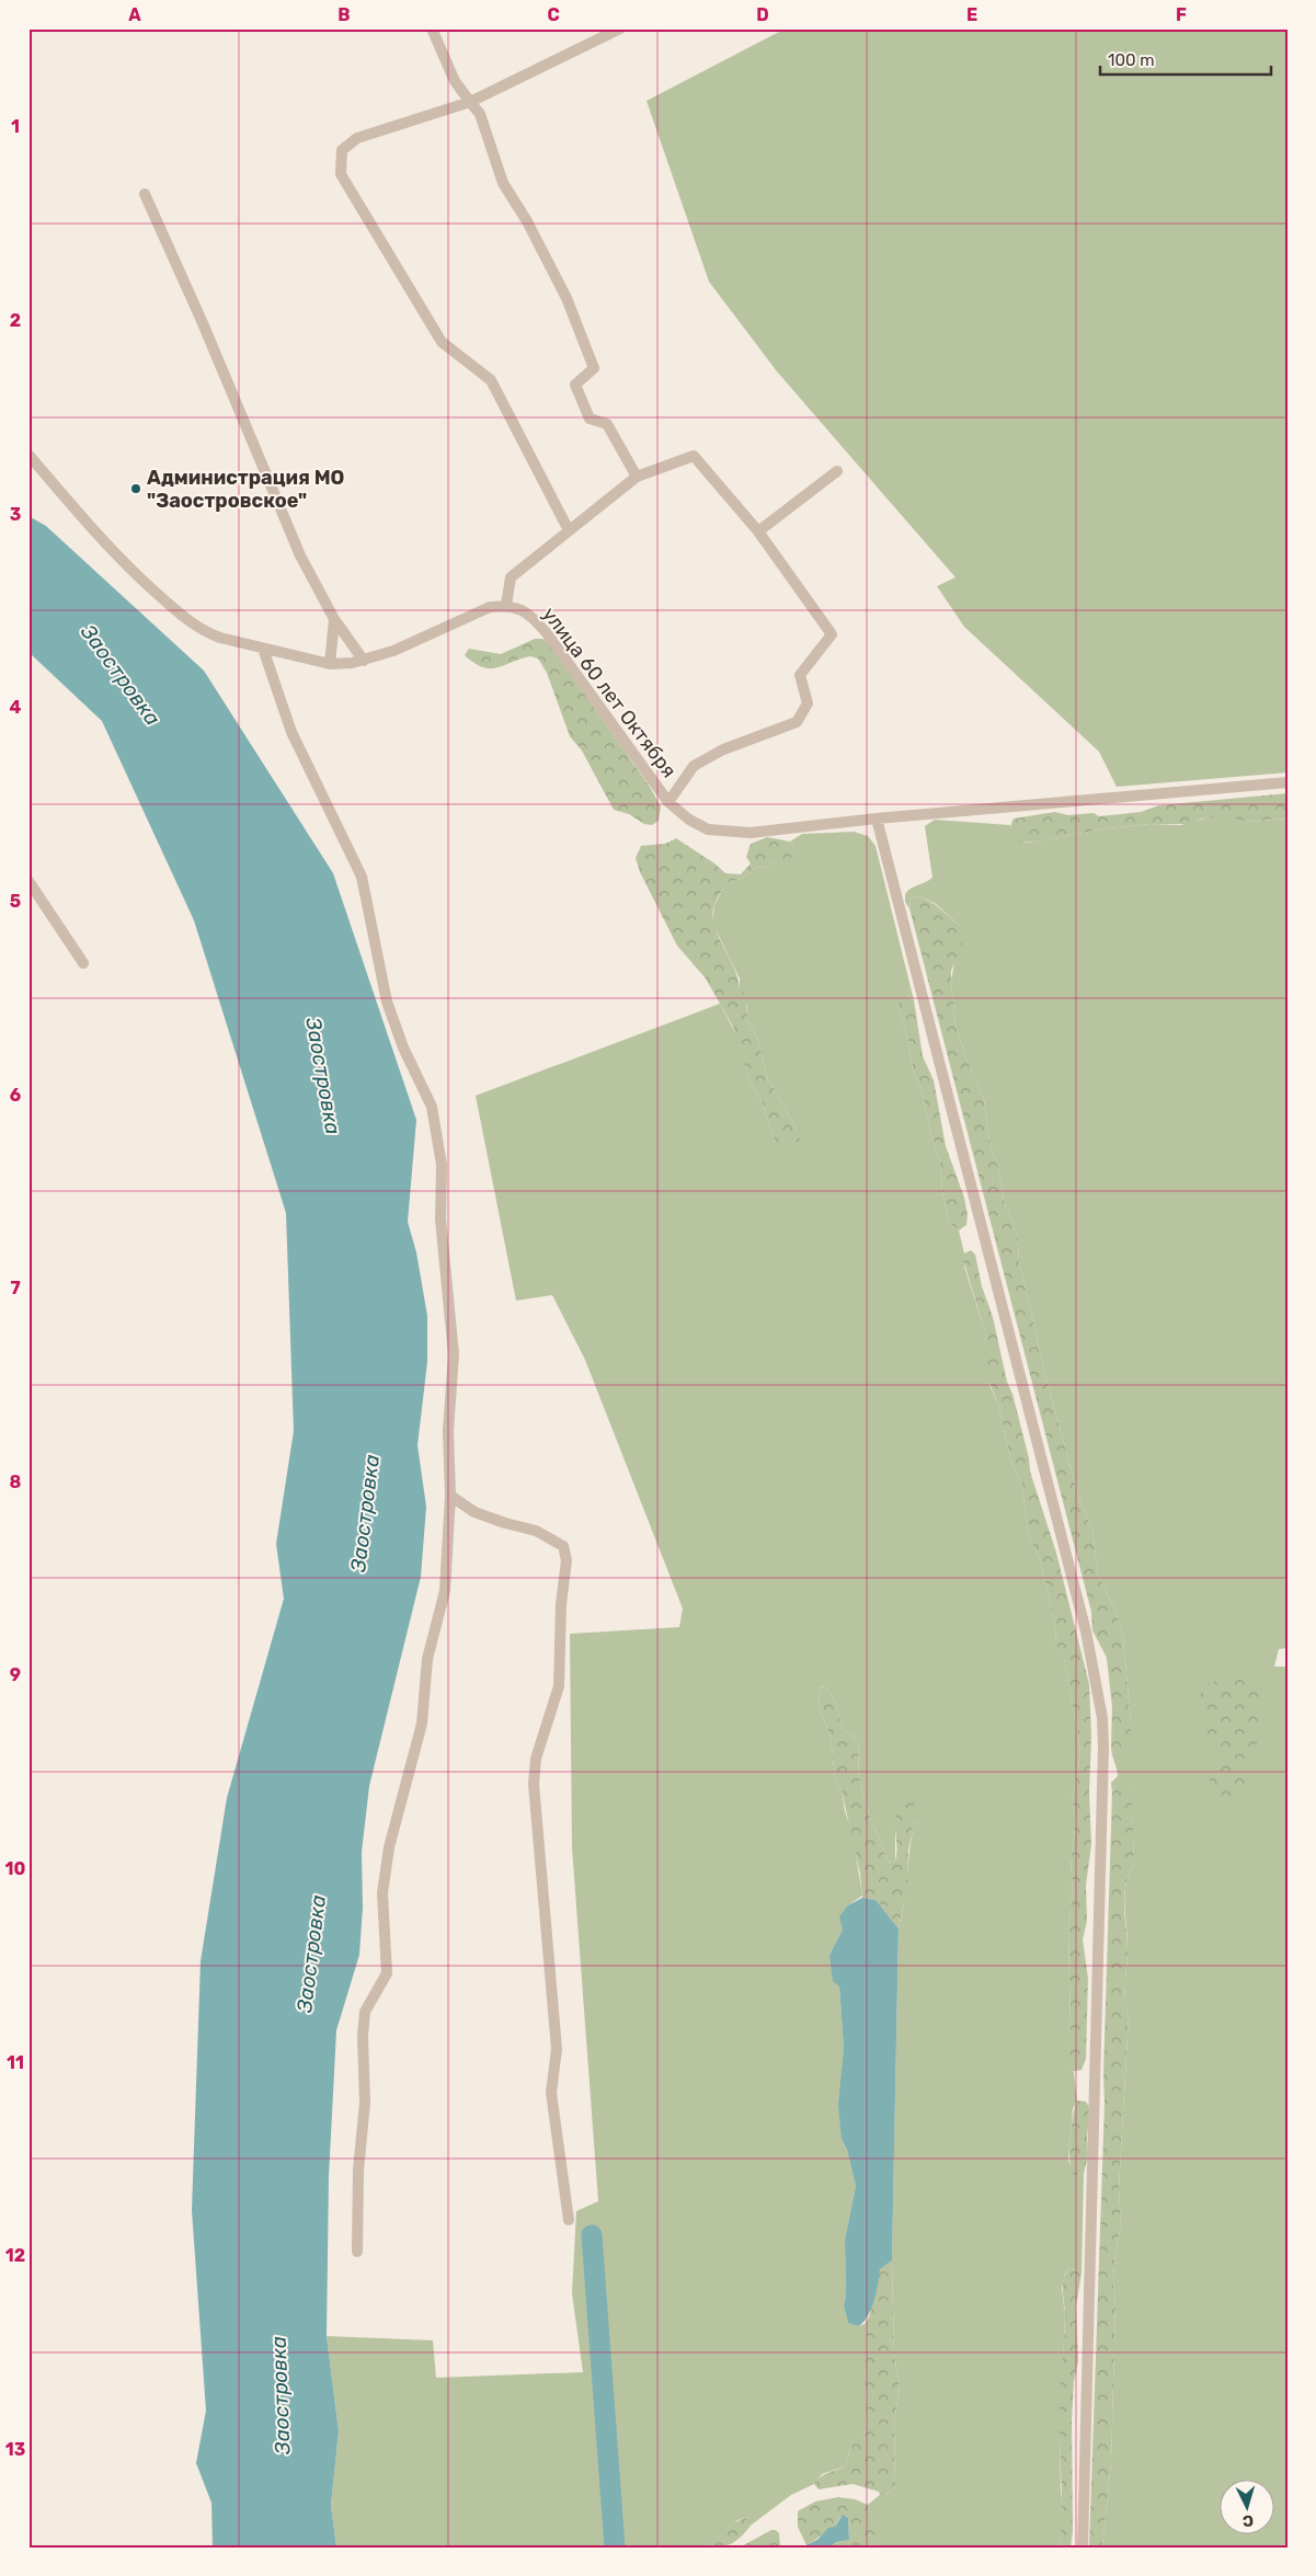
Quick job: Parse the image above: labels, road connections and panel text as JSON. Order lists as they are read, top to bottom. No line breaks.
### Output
{"streets":{"street":["улица 60 лет Октября"]},"water":["Заостровка"],"places":["Администрация МО \"Заостровское\""],"scale_bar":"100 m","north":"bottom","grid":{"columns":["A","B","C","D","E","F"],"rows":["1","2","3","4","5","6","7","8","9","10","11","12","13"]}}
